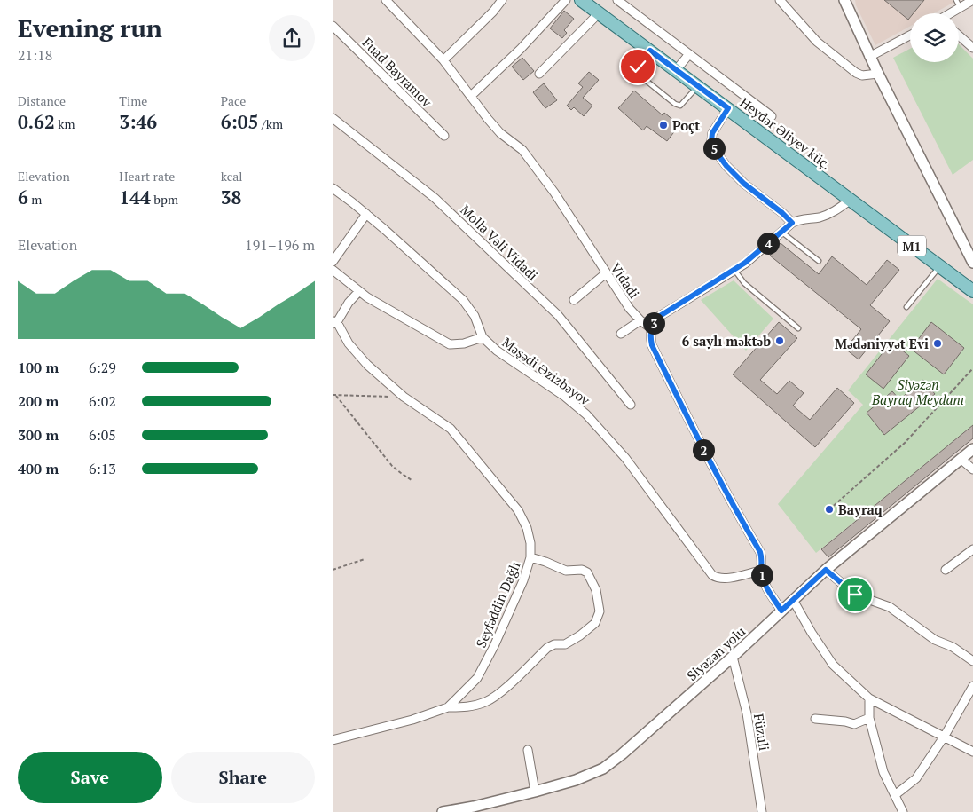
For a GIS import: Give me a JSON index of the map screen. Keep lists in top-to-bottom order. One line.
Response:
{"streets":{"main road":["Heydər Əliyev küç.","M1"],"street":["Fuad Bayramov","Molla Vəli Vidadi","Vidadi","Məşədi Əzizbəyov","Seyfəddin Dağlı","Siyəzən yolu","Füzuli"]},"crossings":[["Siyəzən yolu","Füzuli"]],"parks":["Siyəzən Bayraq Meydanı"],"places":["Poçt","6 saylı məktəb","Mədəniyyət Evi","Bayraq"],"page":{"heading":["Evening run","21:18"],"stats":[["Distance","0.62 km"],["Time","3:46"],["Pace","6:05 /km"],["Elevation","6 m"],["Heart rate","144 bpm"],["kcal","38"]],"pins":["5","4","3","2","1"],"chart":["Elevation","191–196 m"],"list":[{"name":"100 m","note":"6:29"},{"name":"200 m","note":"6:02"},{"name":"300 m","note":"6:05"},{"name":"400 m","note":"6:13"}],"buttons":["Save","Share"]}}
